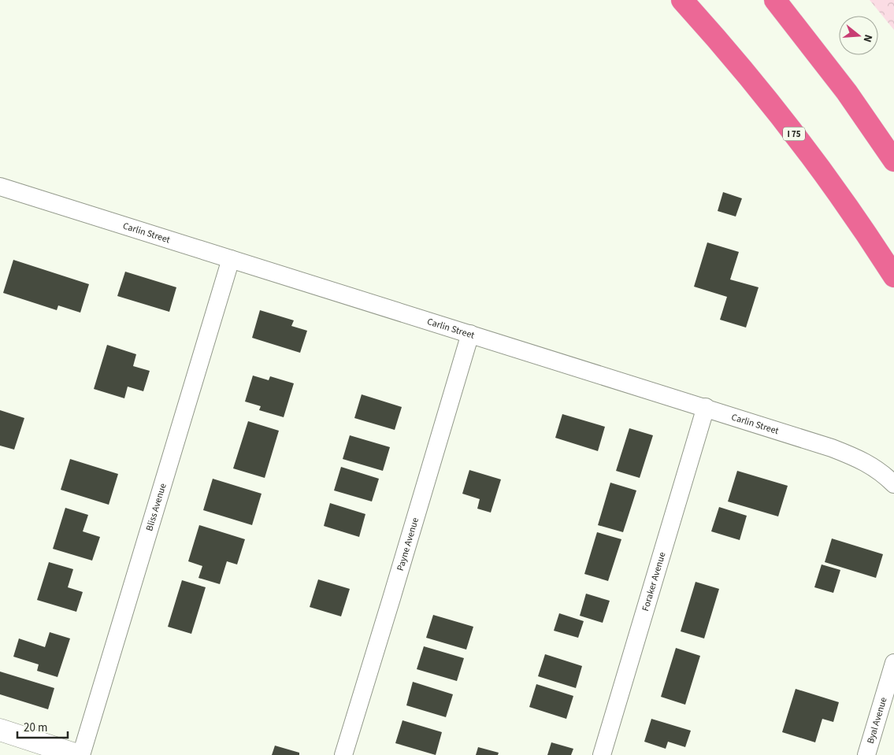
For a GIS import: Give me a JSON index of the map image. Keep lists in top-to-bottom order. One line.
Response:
{"streets":{"highway":["I 75"],"street":["Carlin Street","Bliss Avenue","Payne Avenue","Foraker Avenue","Byal Avenue"]},"crossings":[["Carlin Street","Bliss Avenue"],["Carlin Street","Payne Avenue"],["Carlin Street","Foraker Avenue"]],"scale_bar":"20 m","north":"right"}
